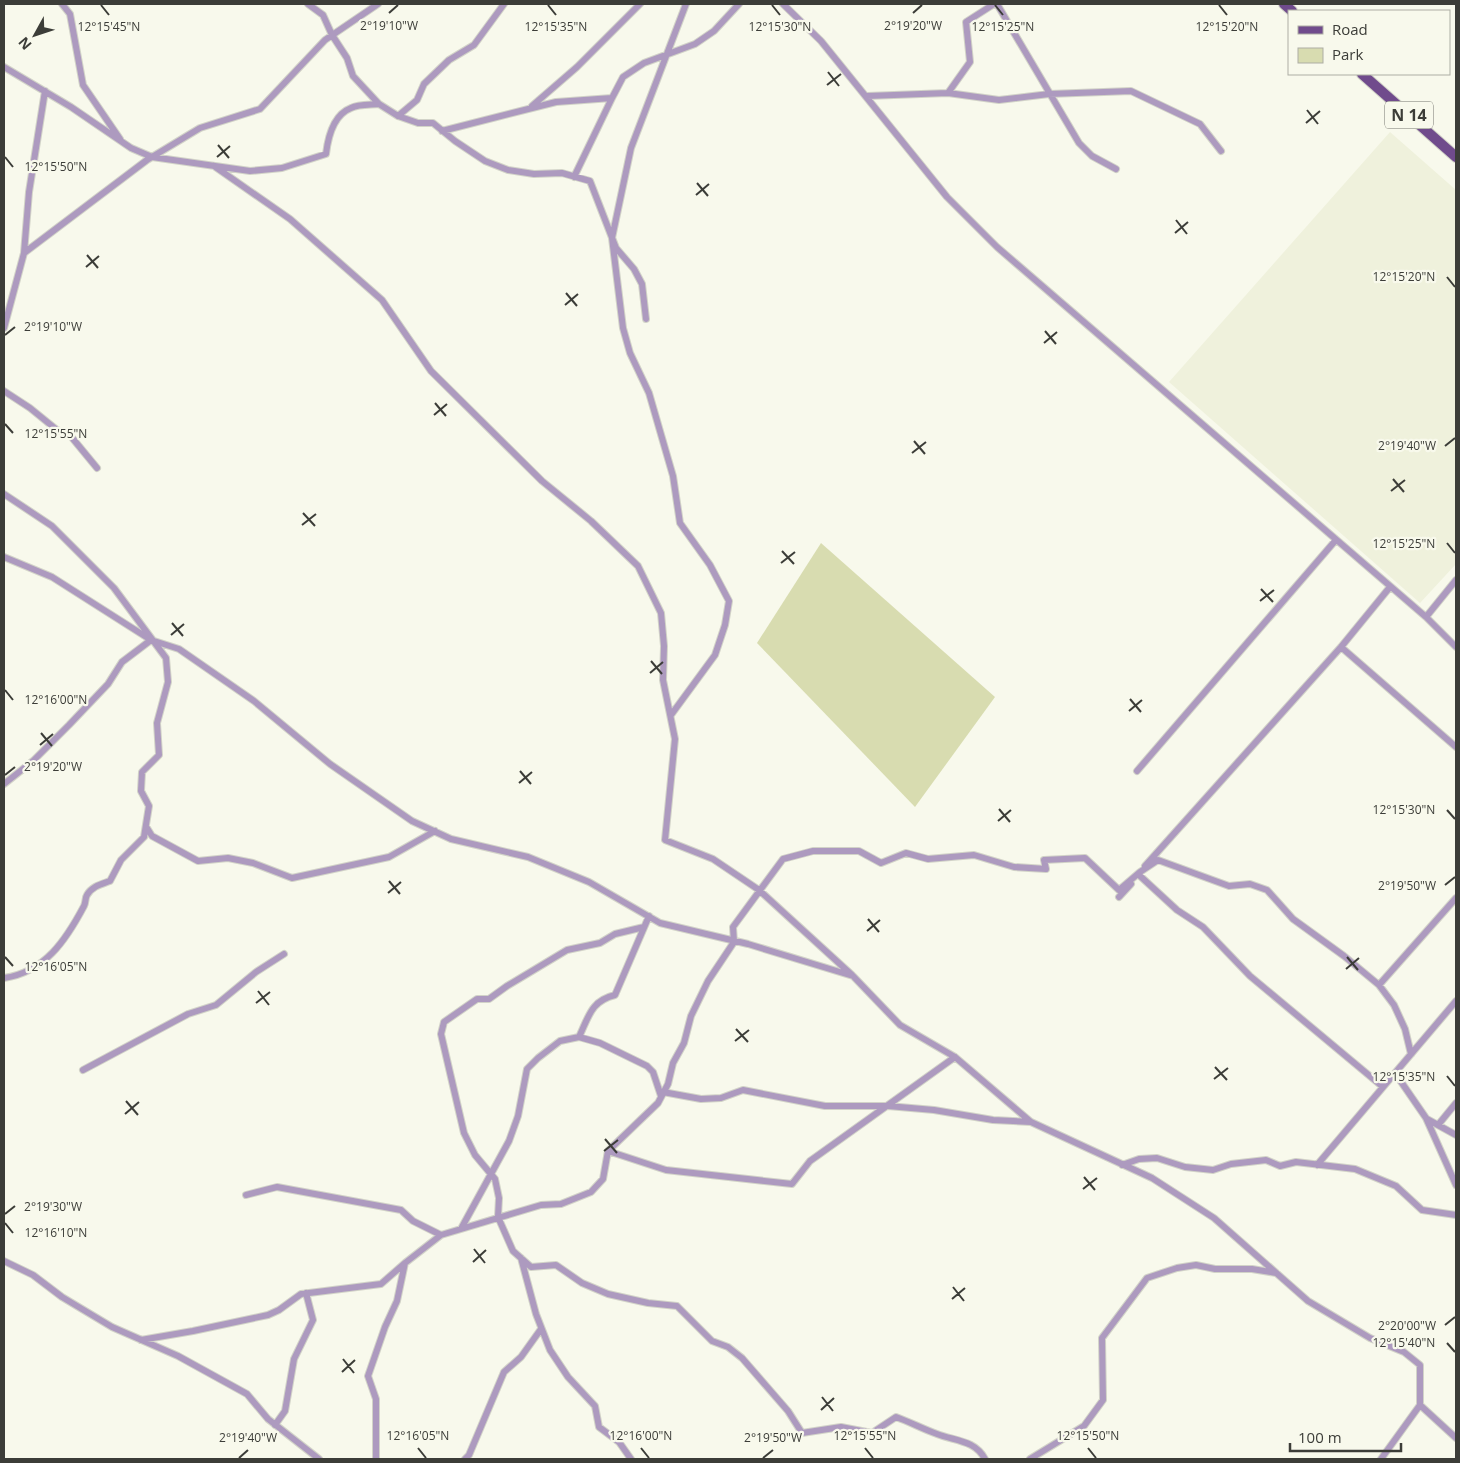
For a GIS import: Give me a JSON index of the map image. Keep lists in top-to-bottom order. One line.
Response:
{"streets":{"main road":["N 14"]},"legend":["Road","Park"],"scale_bar":"100 m","north":"bottom left","coordinates":["2°19'10\"W","2°19'20\"W","12°15'45\"N","12°15'35\"N","12°15'30\"N","12°15'25\"N","12°15'20\"N","12°15'50\"N","12°15'55\"N","2°19'40\"W","12°16'00\"N","2°19'50\"W","12°16'05\"N","2°19'30\"W","12°16'10\"N","2°20'00\"W","12°15'40\"N"]}
